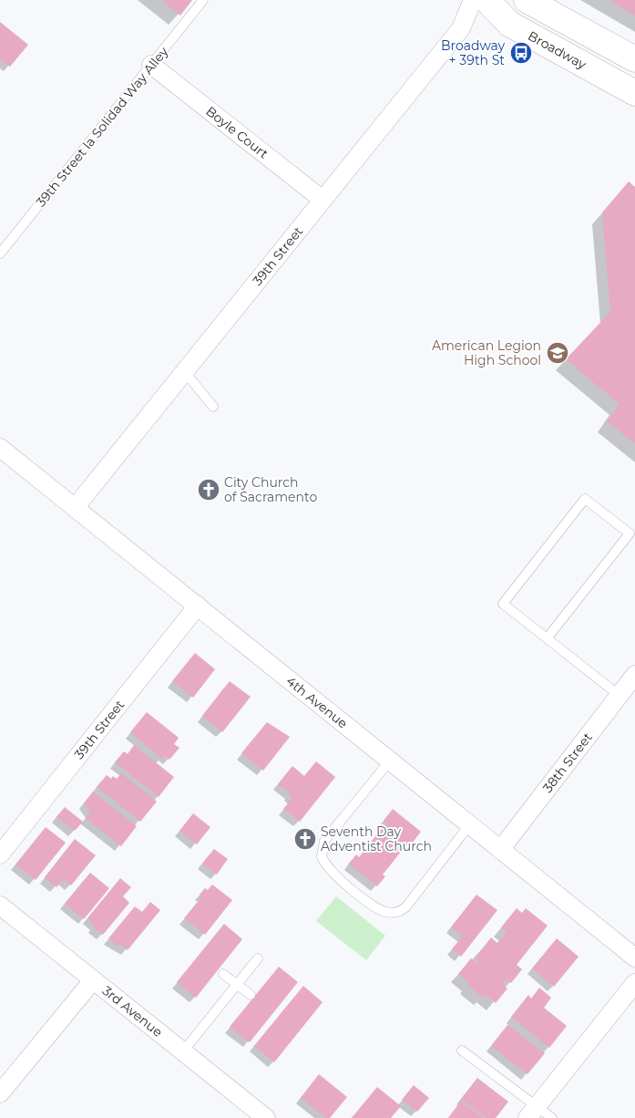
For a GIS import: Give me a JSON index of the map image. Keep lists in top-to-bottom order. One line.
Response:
{"streets":{"main road":["Broadway"],"street":["Boyle Court","39th Street","4th Avenue","38th Street","3rd Avenue"],"lane":["39th Street la Solidad Way Alley"]},"crossings":[["39th Street la Solidad Way Alley","Boyle Court"],["Boyle Court","39th Street"],["39th Street","4th Avenue"],["4th Avenue","38th Street"]],"places":{"bus stop":["Broadway + 39th St"],"school or university":["American Legion High School"],"church":["City Church of Sacramento","Seventh Day Adventist Church"]}}
